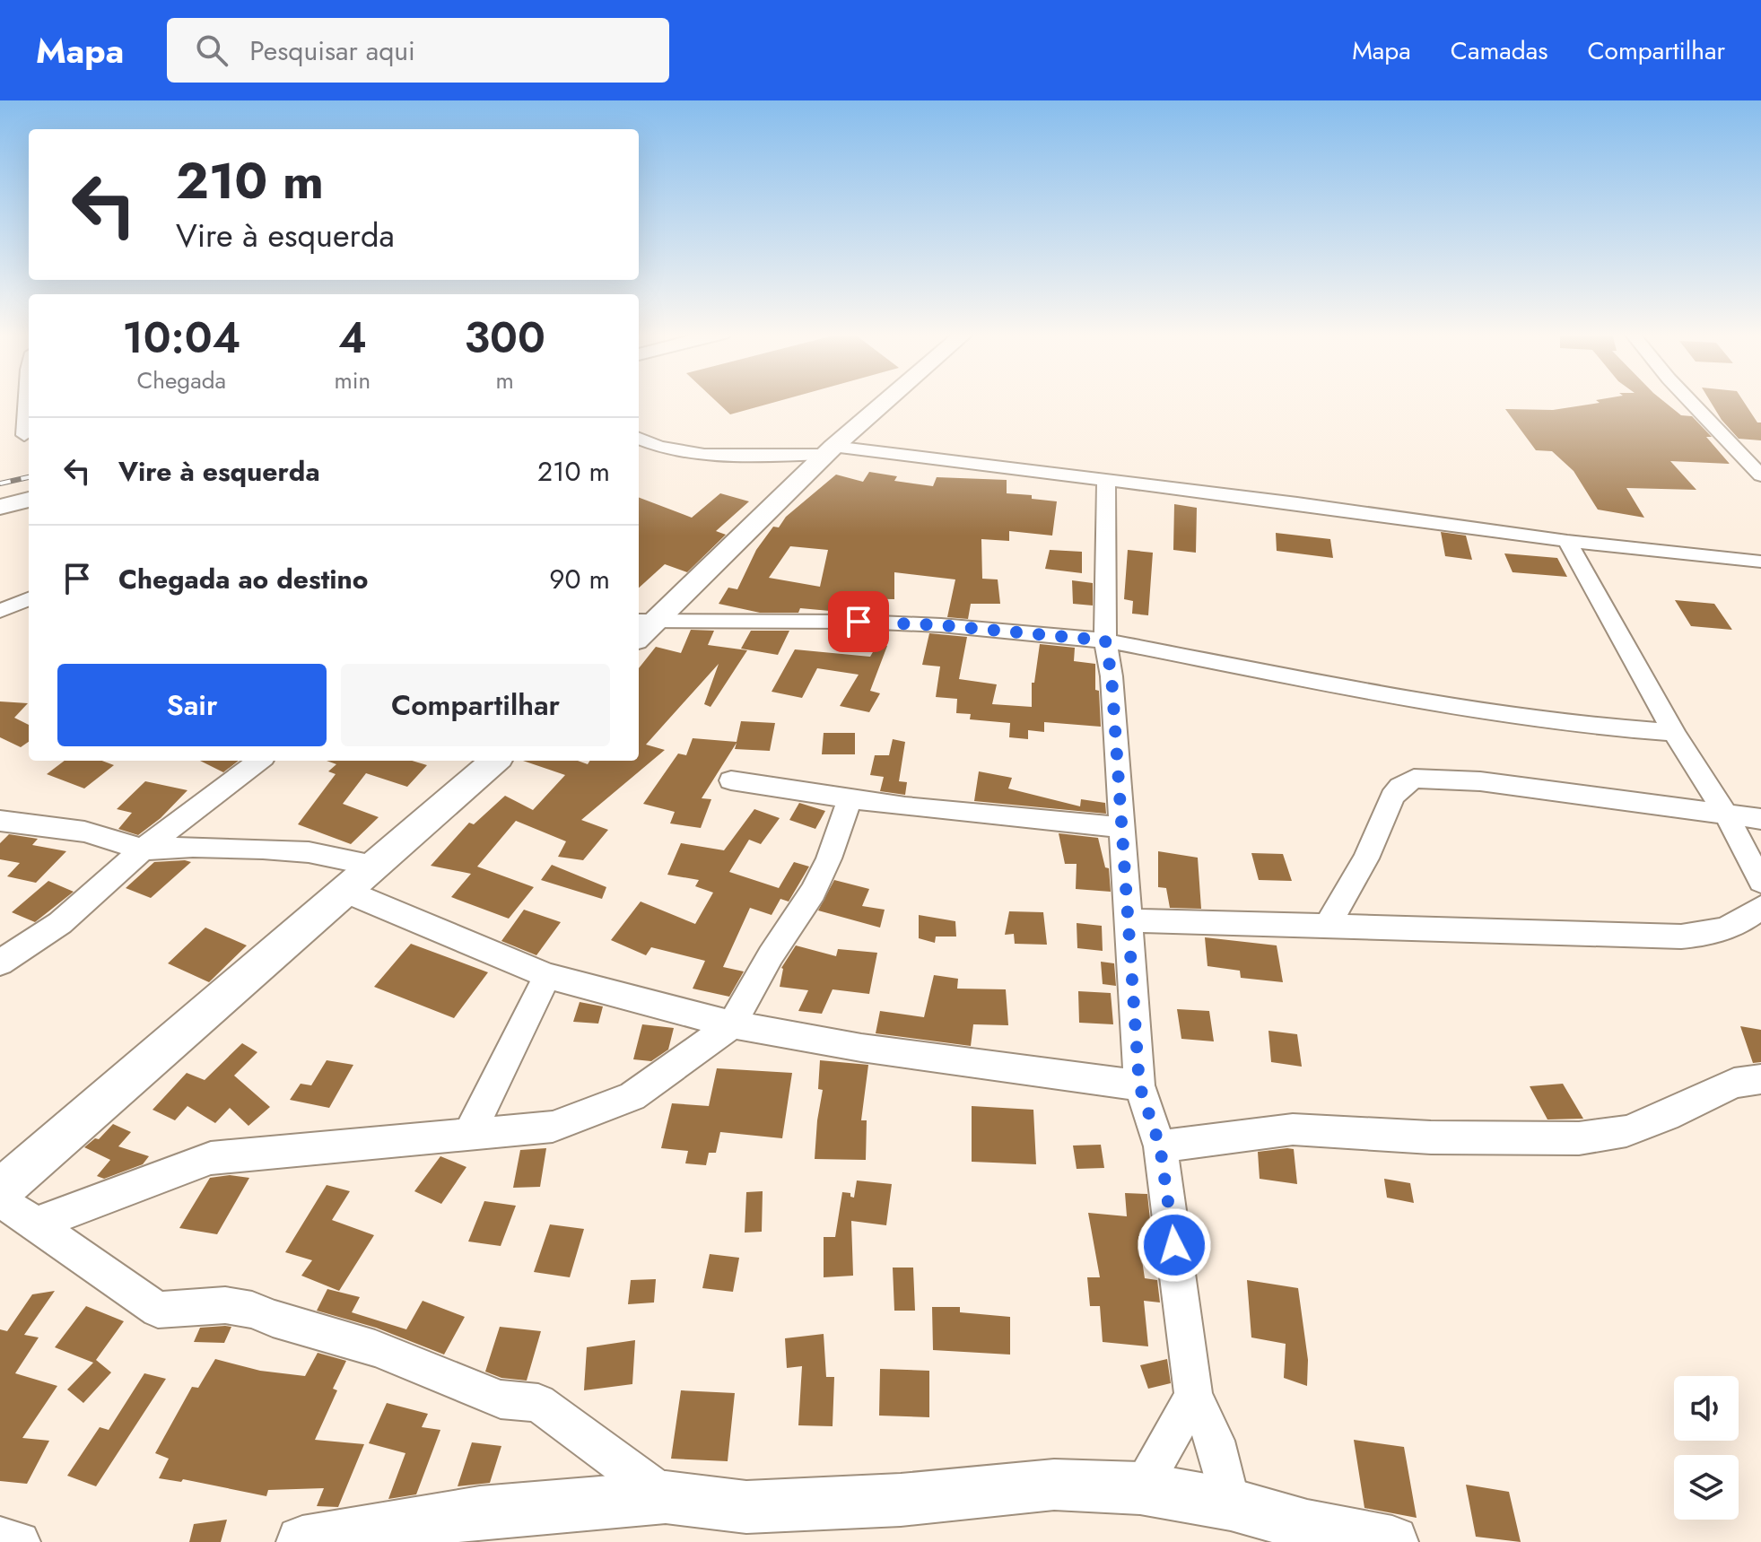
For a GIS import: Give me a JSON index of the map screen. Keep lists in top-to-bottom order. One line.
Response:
{"page":{"header":"Mapa","search":"Pesquisar aqui","nav":["Mapa","Camadas","Compartilhar"],"turn":["210 m","Vire à esquerda"],"eta":["10:04","Chegada","4","min","300","m"],"list":[{"name":"Vire à esquerda","value":"210 m"},{"name":"Chegada ao destino","value":"90 m"}],"buttons":["Sair","Compartilhar"]}}
